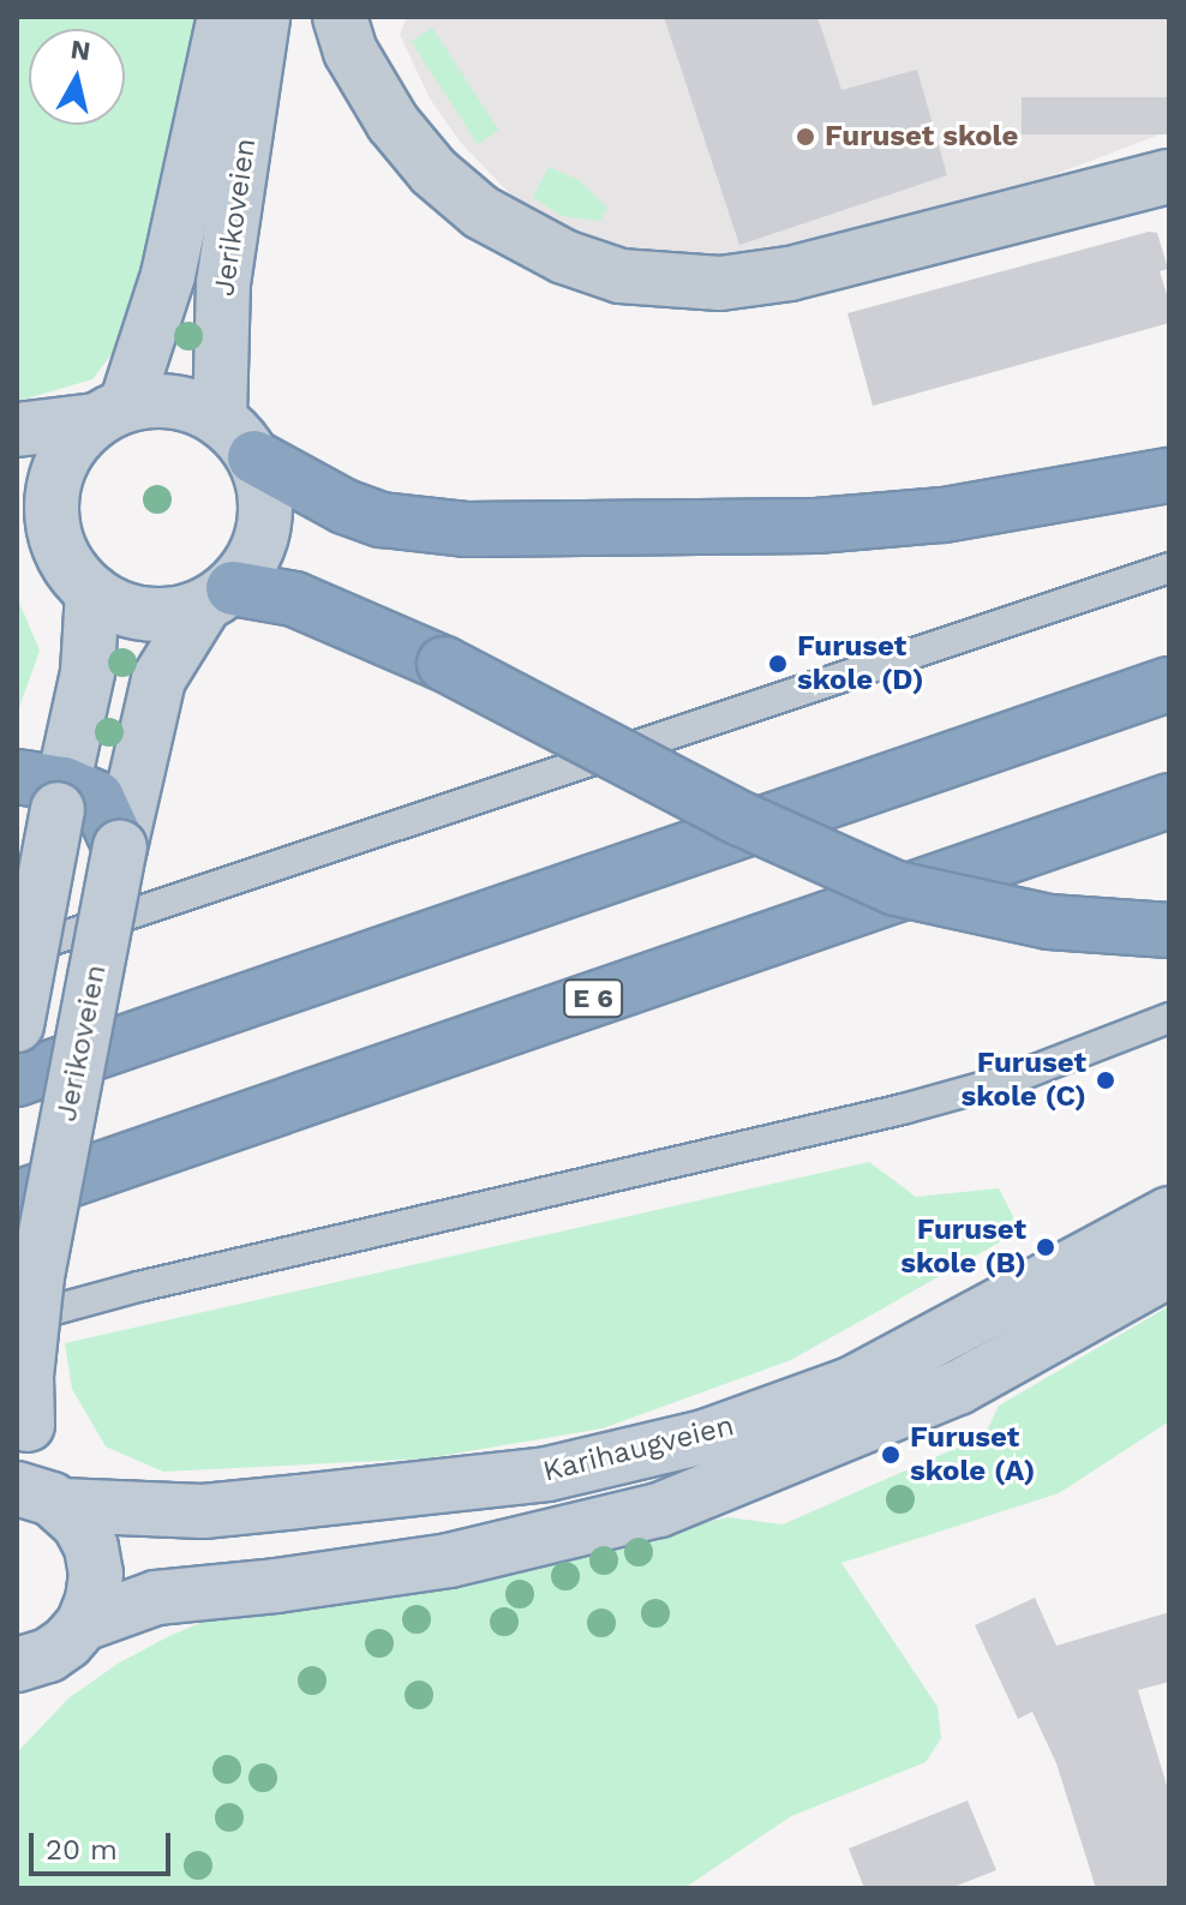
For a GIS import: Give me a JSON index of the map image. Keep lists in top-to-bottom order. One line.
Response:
{"streets":{"highway":["E 6"],"main road":["Jerikoveien","Karihaugveien"]},"crossings":[["Jerikoveien","Karihaugveien"]],"places":["Furuset skole","Furuset skole (D)","Furuset skole (C)","Furuset skole (B)","Furuset skole (A)"],"scale_bar":"20 m","north":"top"}
